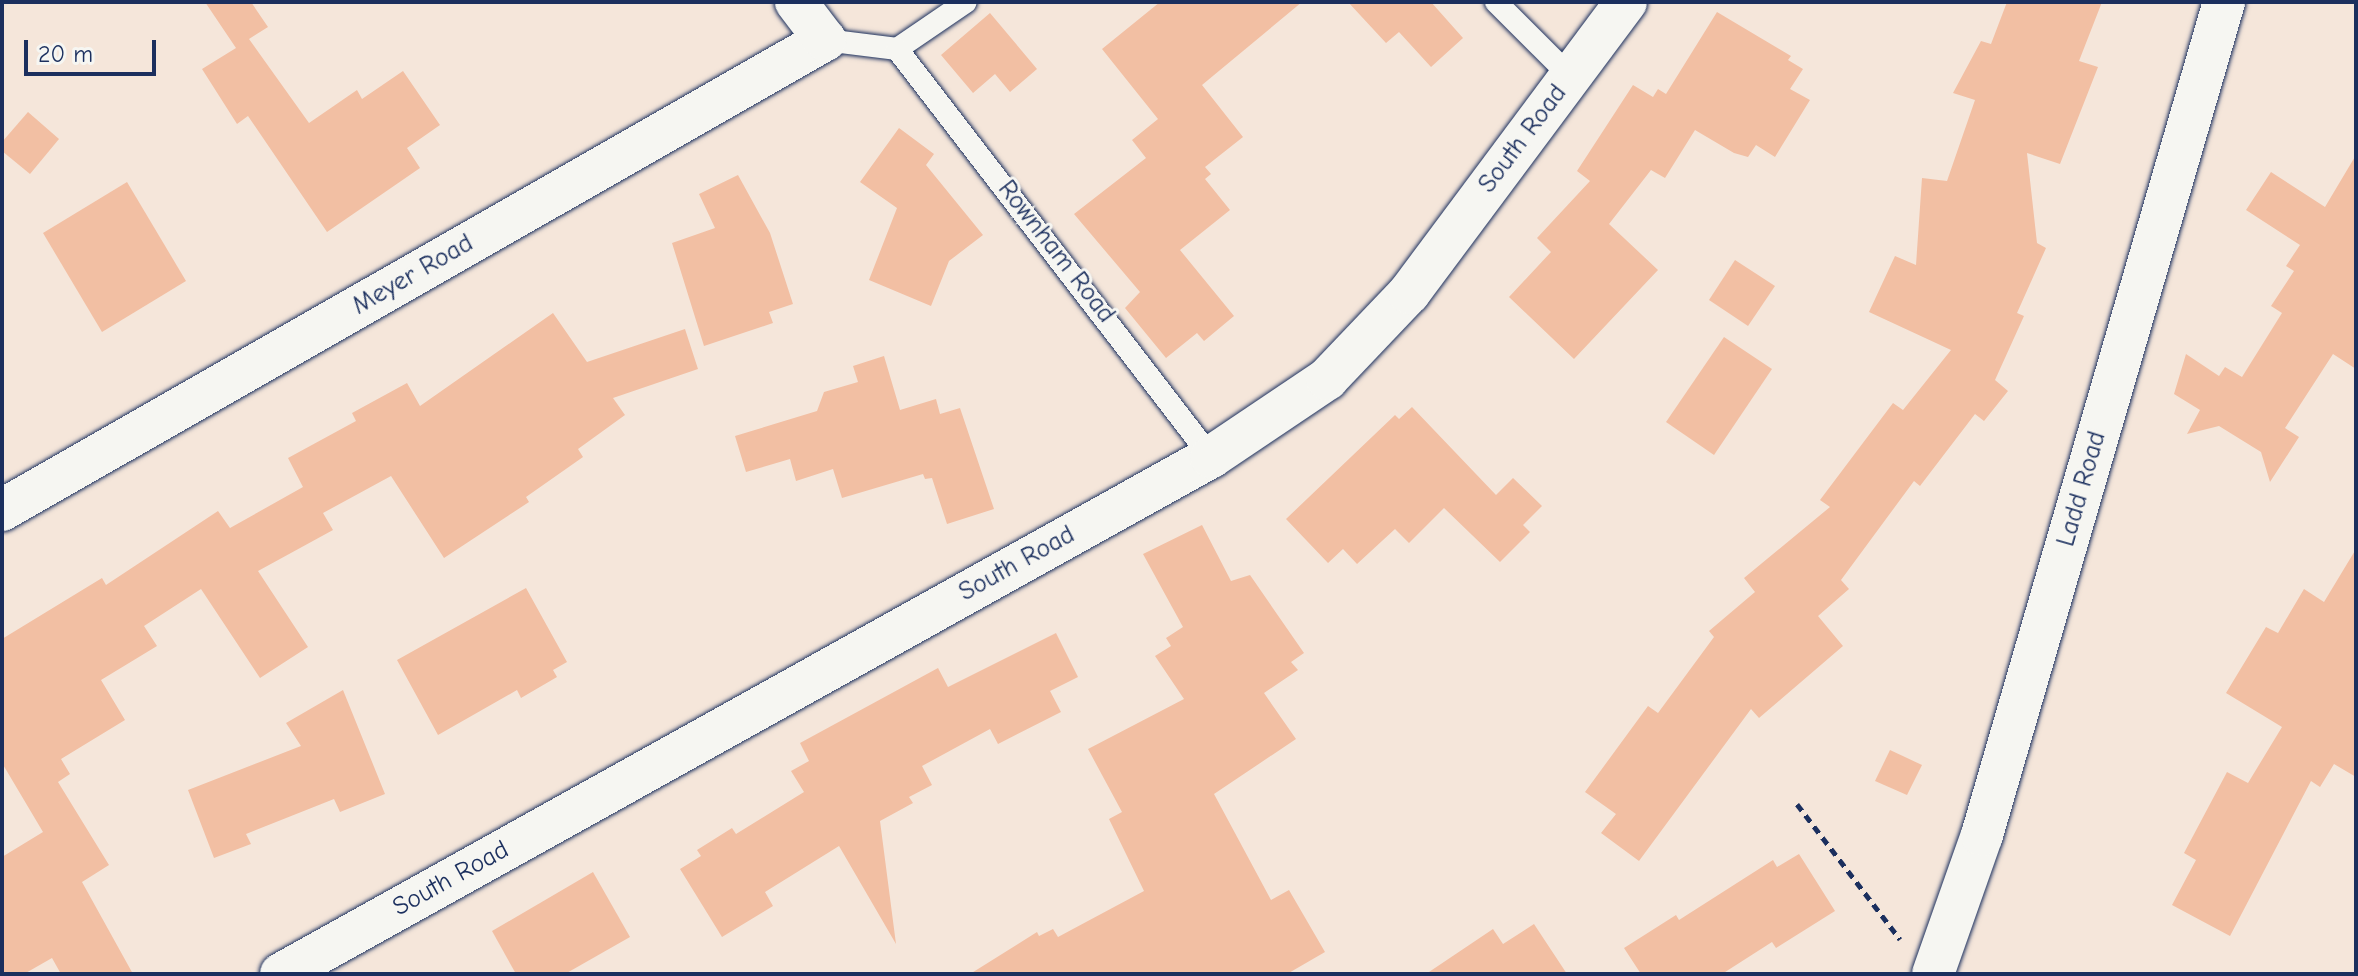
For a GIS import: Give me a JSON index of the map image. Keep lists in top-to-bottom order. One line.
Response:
{"streets":{"street":["South Road","Meyer Road","Ladd Road"],"lane":["Rownham Road"]},"crossings":[["South Road","Rownham Road"]],"scale_bar":"20 m"}
